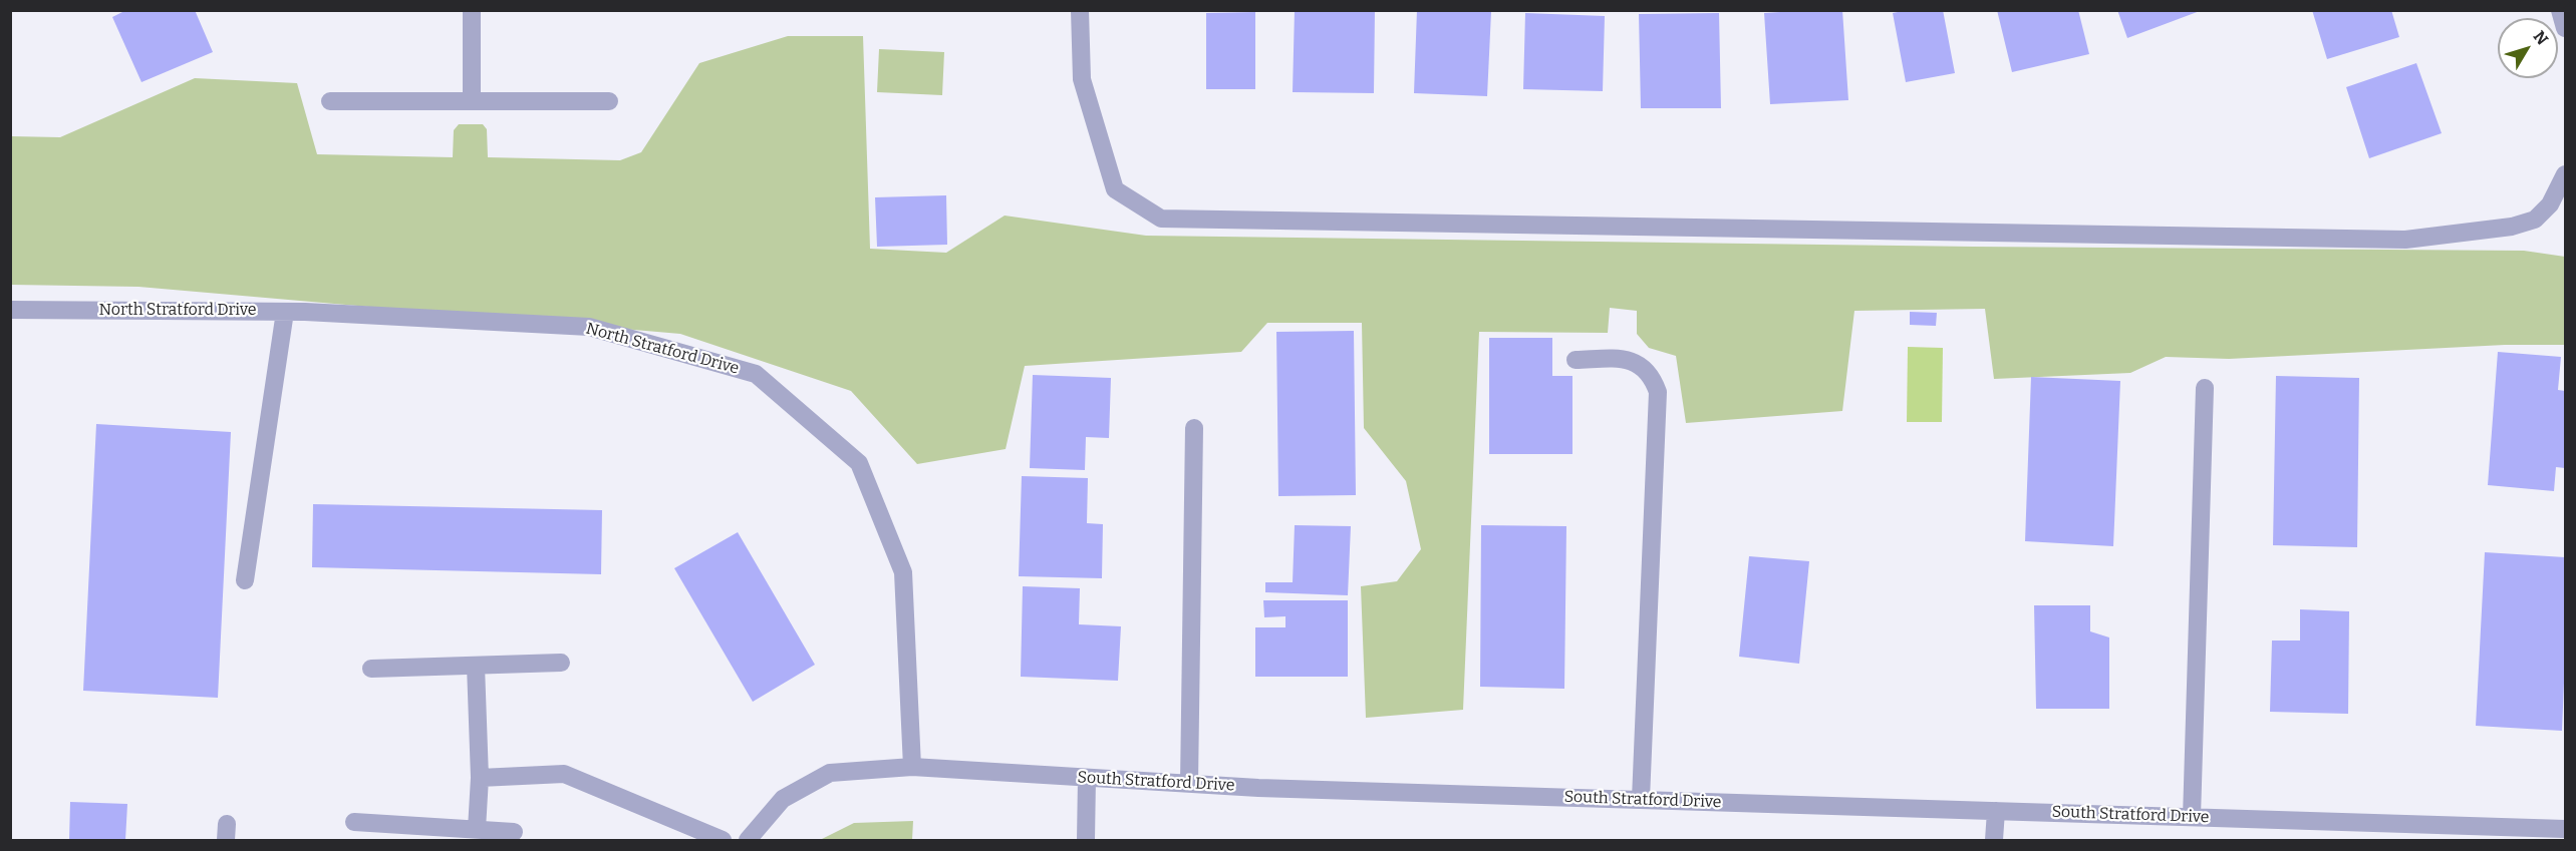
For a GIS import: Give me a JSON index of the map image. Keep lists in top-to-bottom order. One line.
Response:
{"streets":{"street":["North Stratford Drive","South Stratford Drive"]},"crossings":[["North Stratford Drive","South Stratford Drive"]],"north":"top right"}
